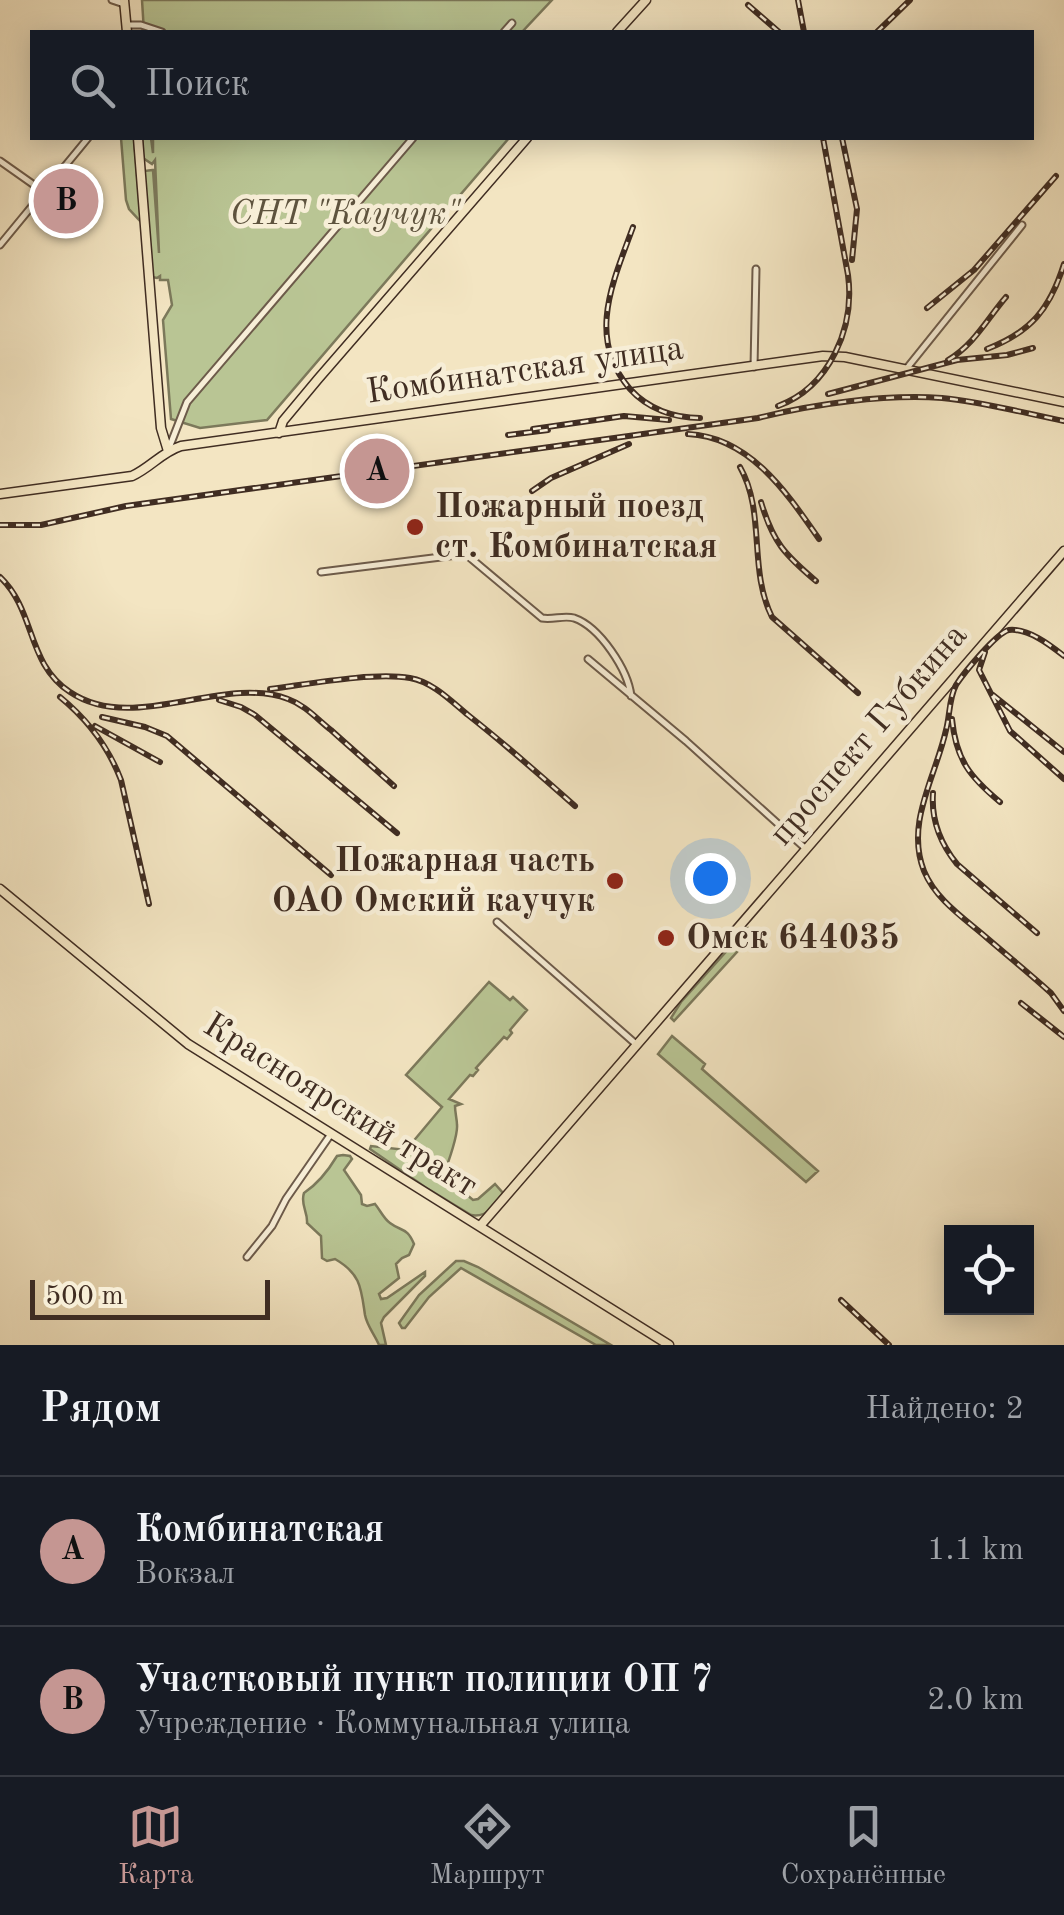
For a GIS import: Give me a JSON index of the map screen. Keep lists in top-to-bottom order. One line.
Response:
{"streets":{"main road":["Комбинатская улица","проспект Губкина","Красноярский тракт"]},"crossings":[["проспект Губкина","Красноярский тракт"]],"parks":["СНТ \"Каучук\""],"places":["Пожарный поезд ст. Комбинатская","Пожарная часть ОАО Омский каучук","Омск 644035"],"scale_bar":"500 m","page":{"search":"Поиск","pins":["B","A"],"scale":"500 m","heading":["Рядом","Найдено: 2"],"list":[{"mark":"A","name":"Комбинатская","note":"Вокзал","value":"1.1 km"},{"mark":"B","name":"Участковый пункт полиции ОП 7","note":"Учреждение · Коммунальная улица","value":"2.0 km"}],"nav":["Карта","Маршрут","Сохранённые"]}}
